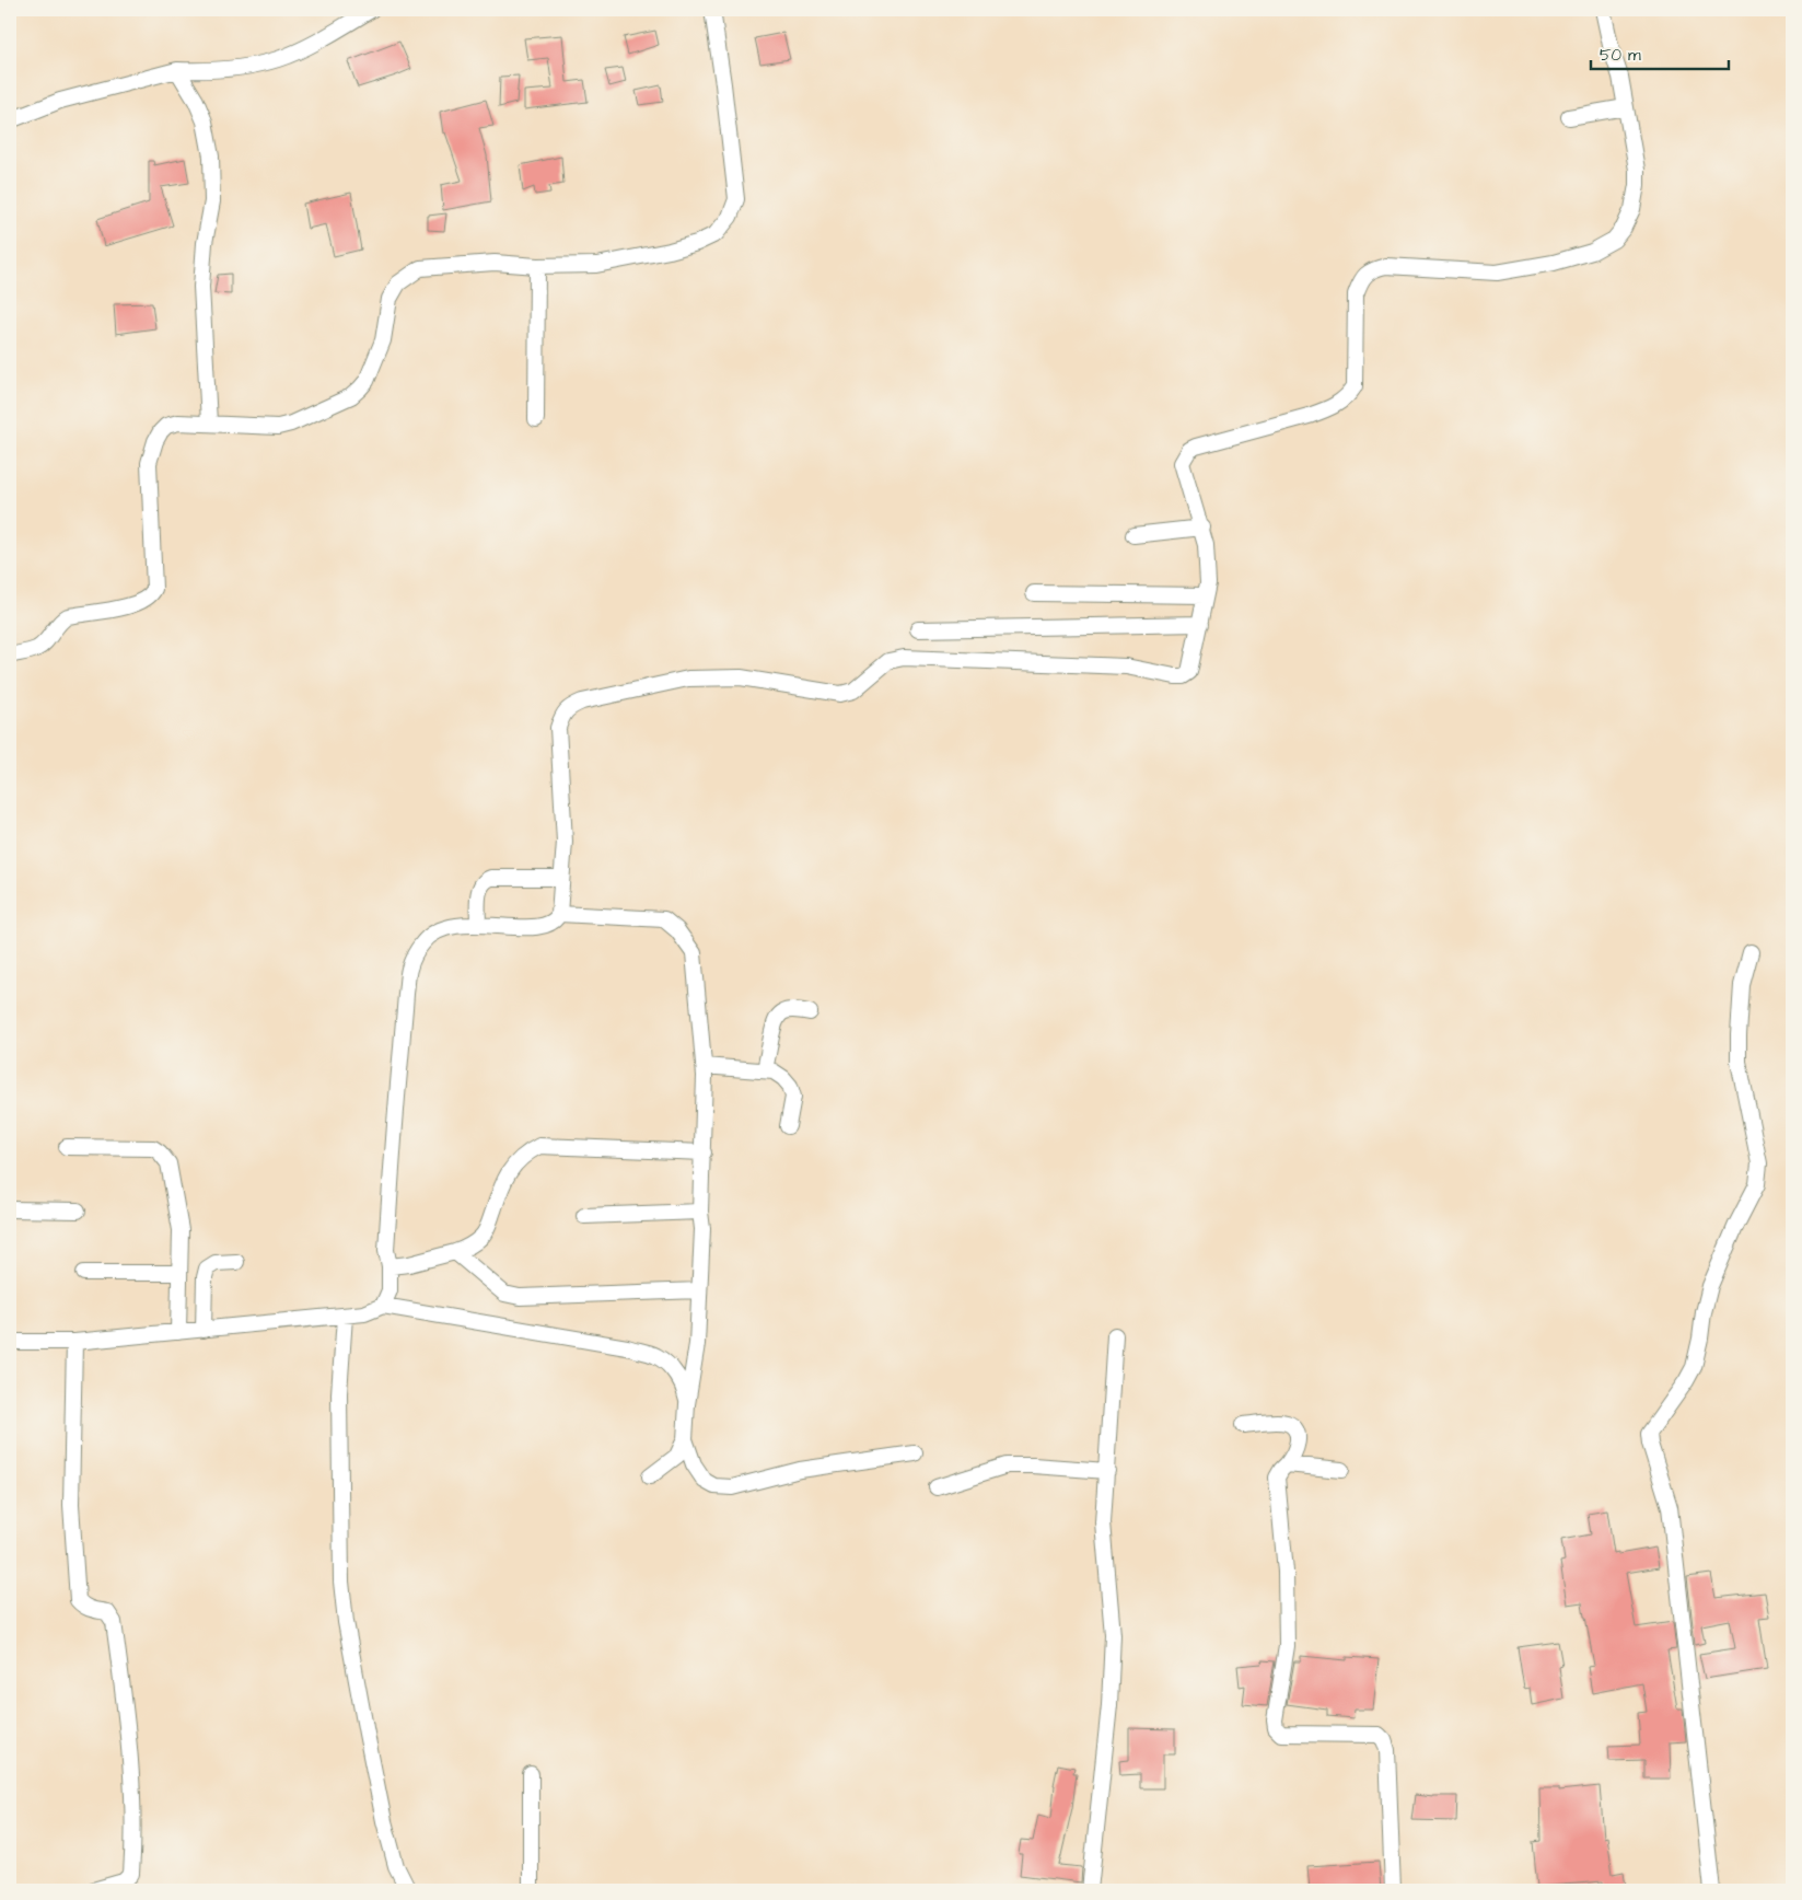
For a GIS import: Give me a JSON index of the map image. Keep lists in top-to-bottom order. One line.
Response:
{"scale_bar":"50 m"}
